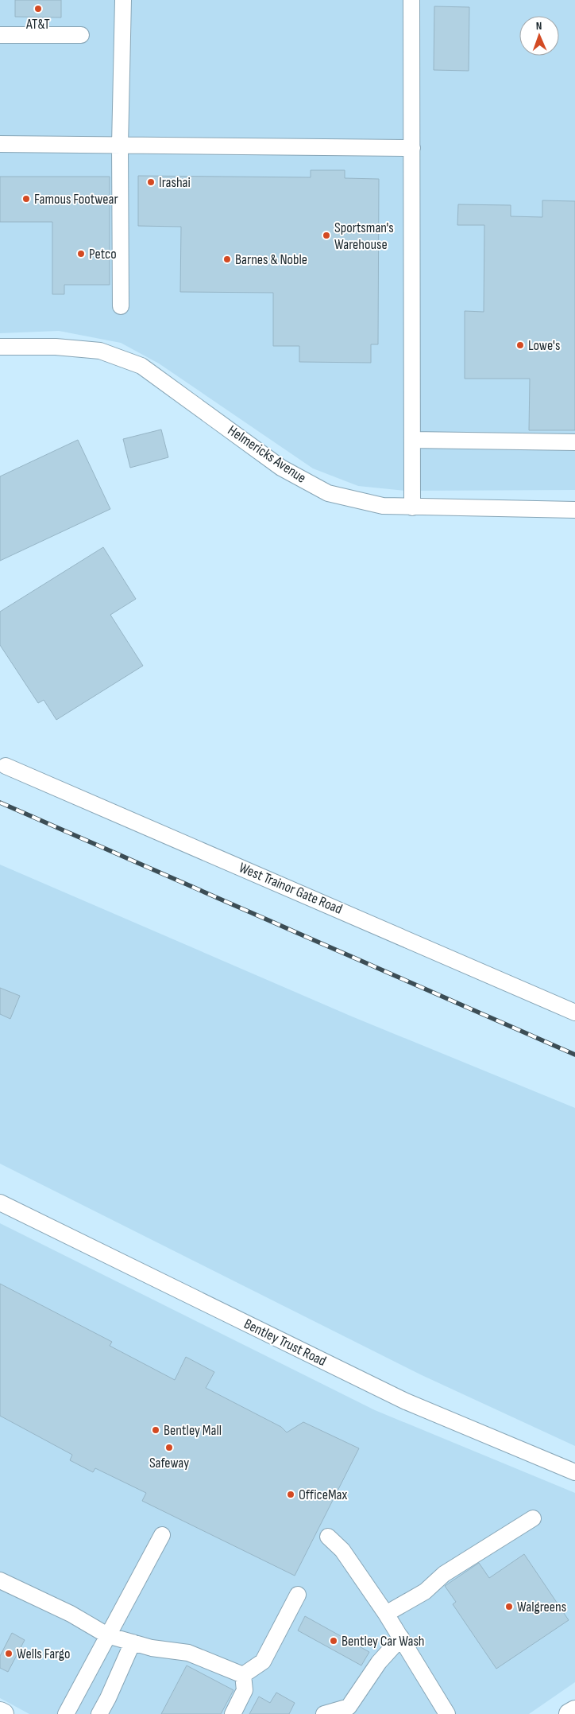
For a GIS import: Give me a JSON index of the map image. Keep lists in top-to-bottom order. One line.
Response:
{"streets":{"street":["Helmericks Avenue","West Trainor Gate Road","Bentley Trust Road"]},"places":["AT&T","Irashai","Famous Footwear","Sportsman's Warehouse","Petco","Barnes & Noble","Lowe's","Bentley Mall","Safeway","OfficeMax","Walgreens","Bentley Car Wash","Wells Fargo"],"north":"top"}
